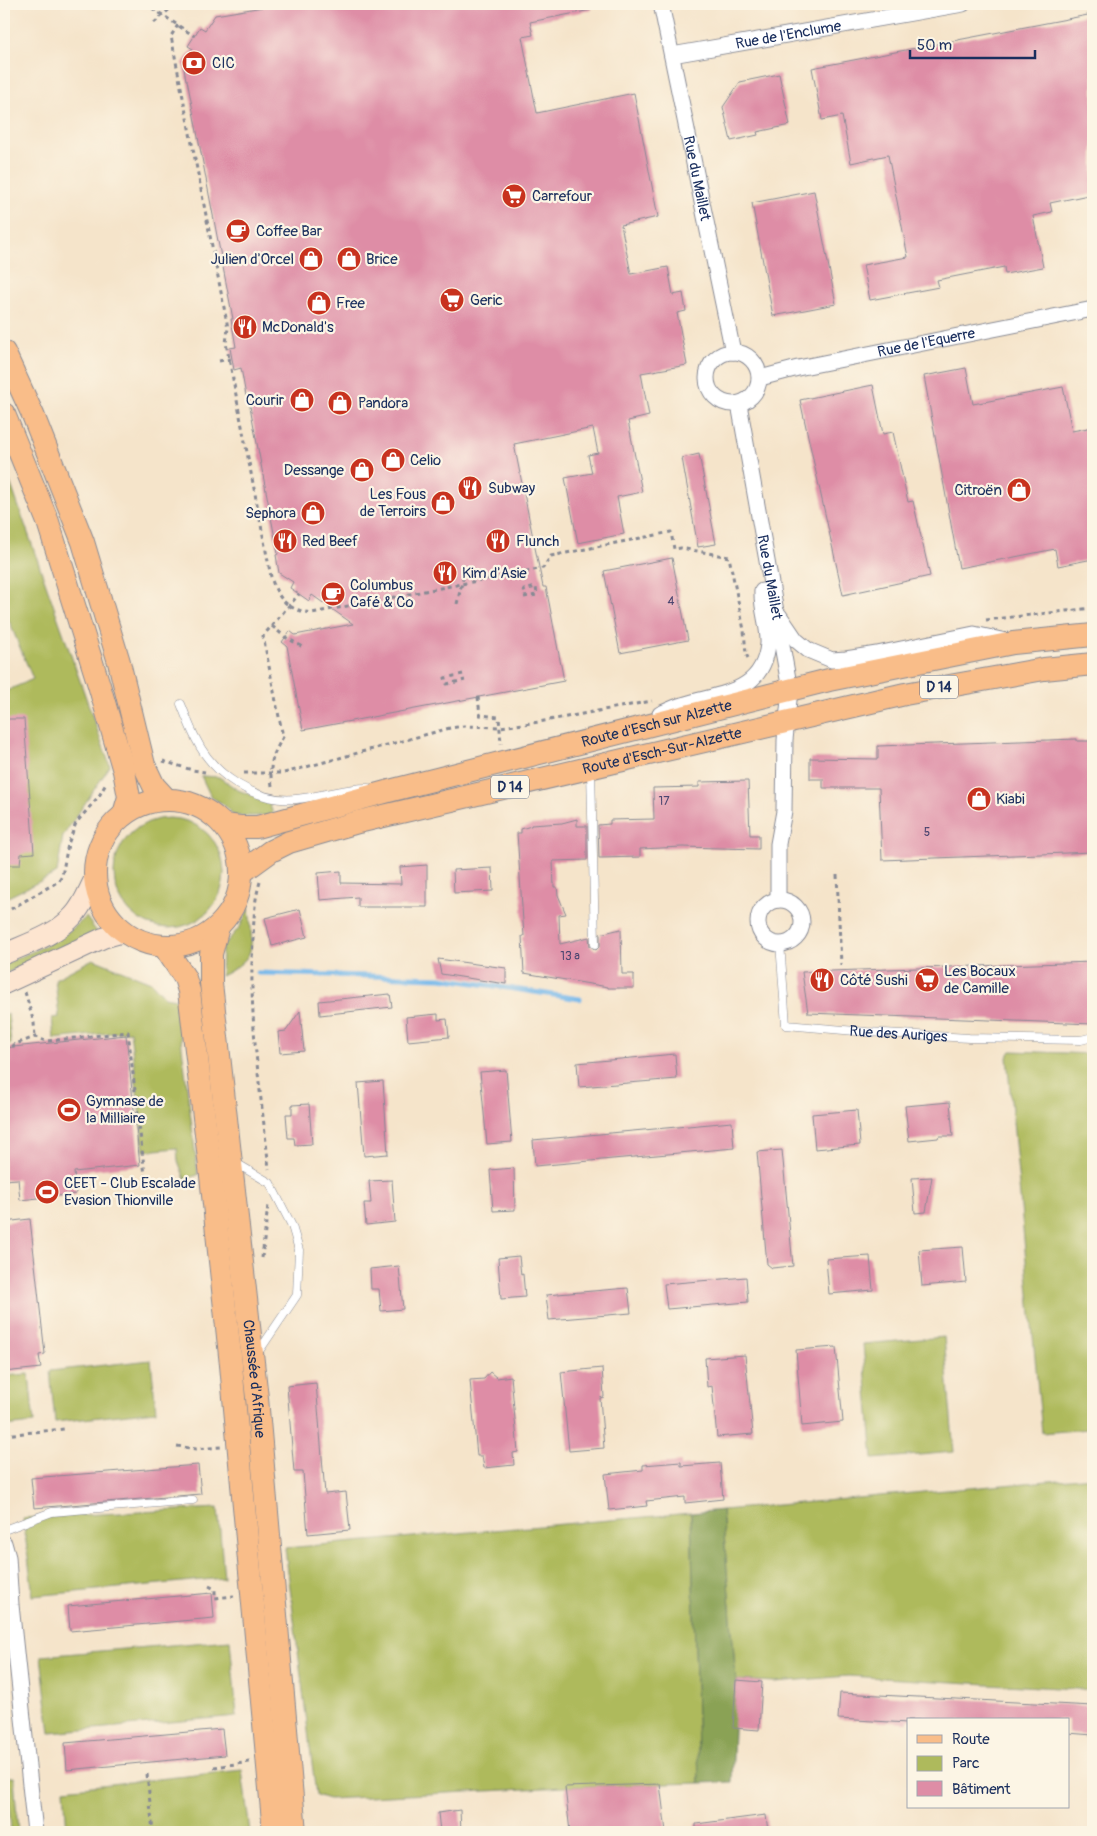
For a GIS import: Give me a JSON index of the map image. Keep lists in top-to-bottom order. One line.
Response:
{"streets":{"main road":["D 14","Route d'Esch sur Alzette","Route d'Esch-Sur-Alzette","Chaussée d'Afrique"],"street":["Rue de l'Enclume","Rue du Maillet","Rue de l'Equerre"],"lane":["Rue des Auriges"]},"crossings":[["Rue de l'Enclume","Rue du Maillet"],["Rue du Maillet","Rue de l'Equerre"],["Rue du Maillet","Route d'Esch sur Alzette"],["Rue du Maillet","Route d'Esch-Sur-Alzette"],["Route d'Esch sur Alzette","Route d'Esch-Sur-Alzette"],["Route d'Esch sur Alzette","Chaussée d'Afrique"],["Route d'Esch-Sur-Alzette","Chaussée d'Afrique"]],"places":{"bank":["CIC"],"supermarket":["Carrefour","Geric","Les Bocaux de Camille"],"cafe":["Coffee Bar","Columbus Café & Co"],"shop":["Julien d'Orcel","Brice","Free","Courir","Pandora","Celio","Dessange","Citroën","Les Fous de Terroirs","Sephora","Kiabi"],"restaurant":["McDonald's","Subway","Red Beef","Flunch","Kim d'Asie","Côté Sushi"],"sports":["Gymnase de la Milliaire","CEET - Club Escalade Evasion Thionville"]},"house_numbers":["4","17","5","13 a"],"legend":["Route","Parc","Bâtiment"],"scale_bar":"50 m"}
